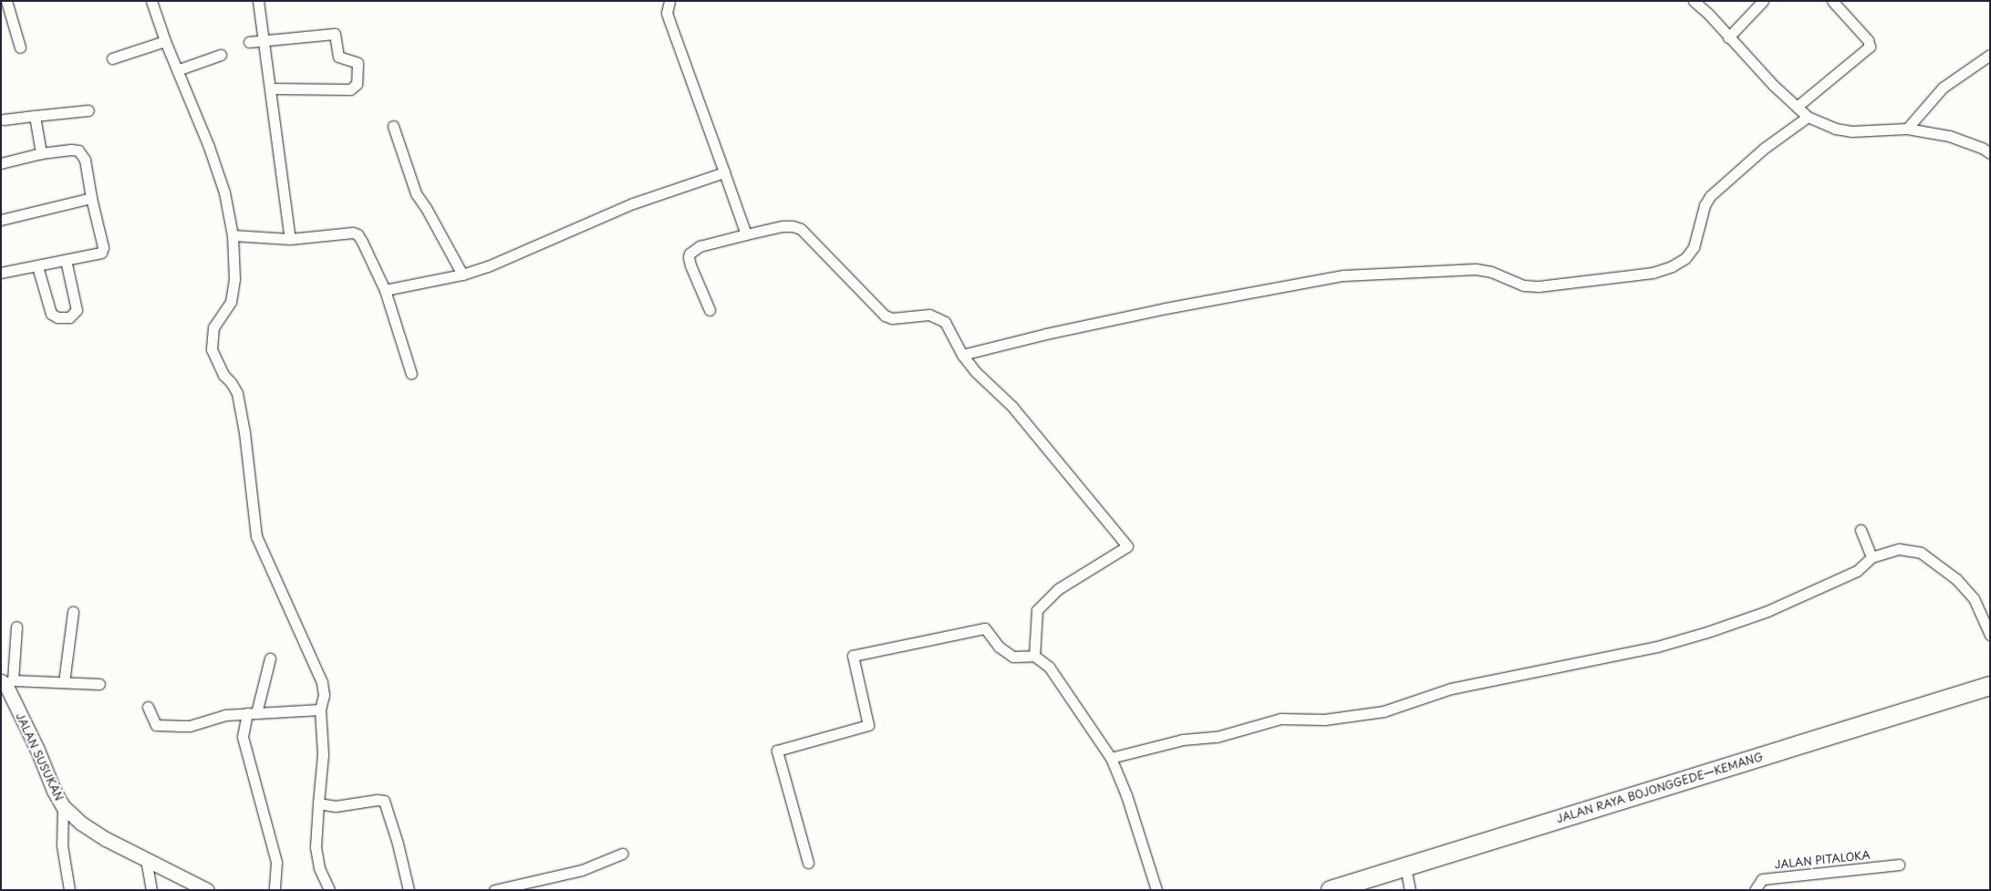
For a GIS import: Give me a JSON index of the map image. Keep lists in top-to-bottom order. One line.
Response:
{"streets":{"highway":["JALAN RAYA BOJONGGEDE—KEMANG"],"street":["JALAN SUSUKAN","JALAN PITALOKA"]}}
